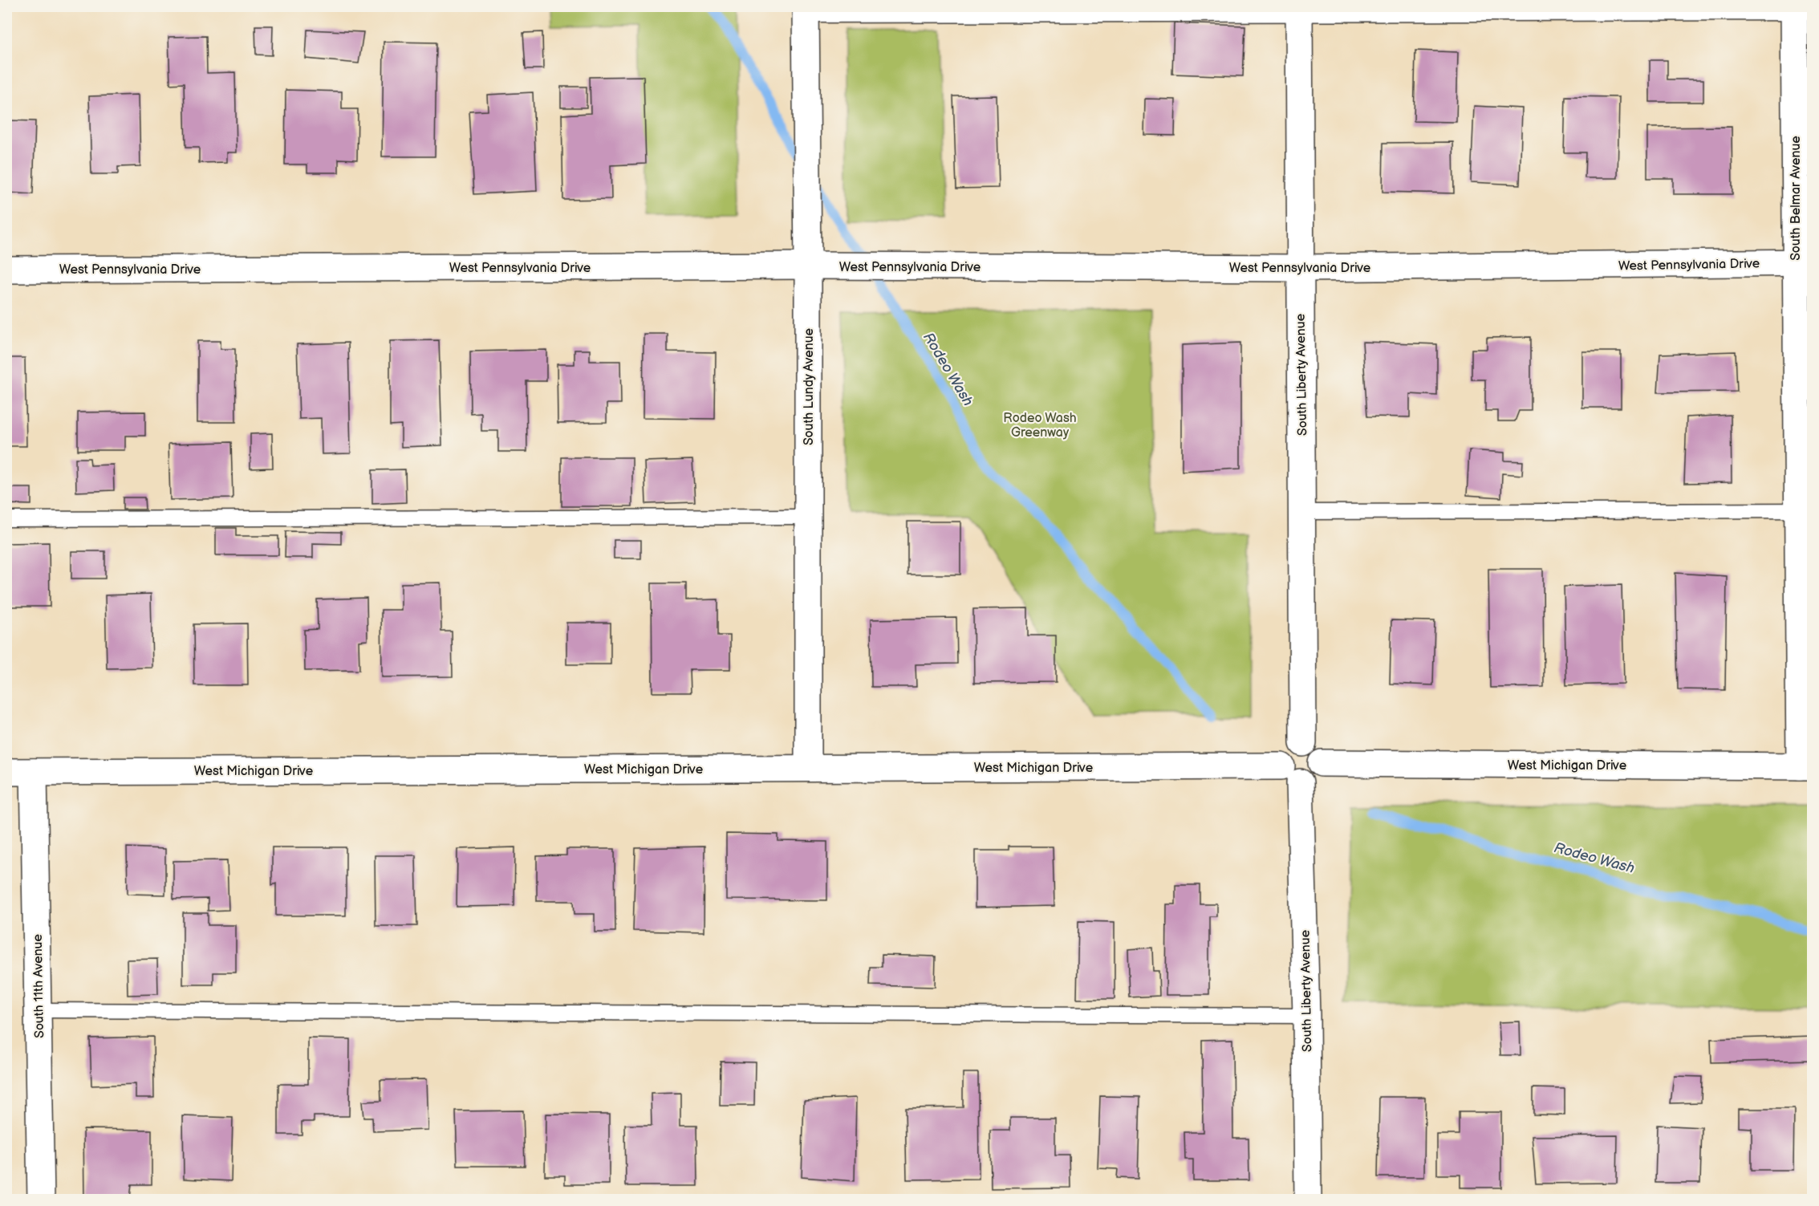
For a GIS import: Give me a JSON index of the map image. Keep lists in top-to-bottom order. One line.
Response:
{"streets":{"street":["South Belmar Avenue","West Pennsylvania Drive","South Liberty Avenue","South Lundy Avenue","West Michigan Drive","South 11th Avenue"]},"crossings":[["South Belmar Avenue","West Pennsylvania Drive"],["South Belmar Avenue","West Michigan Drive"],["West Pennsylvania Drive","South Liberty Avenue"],["West Pennsylvania Drive","South Lundy Avenue"],["South Liberty Avenue","West Michigan Drive"],["South Lundy Avenue","West Michigan Drive"],["West Michigan Drive","South 11th Avenue"]],"water":["Rodeo Wash"],"parks":["Rodeo Wash Greenway"]}
